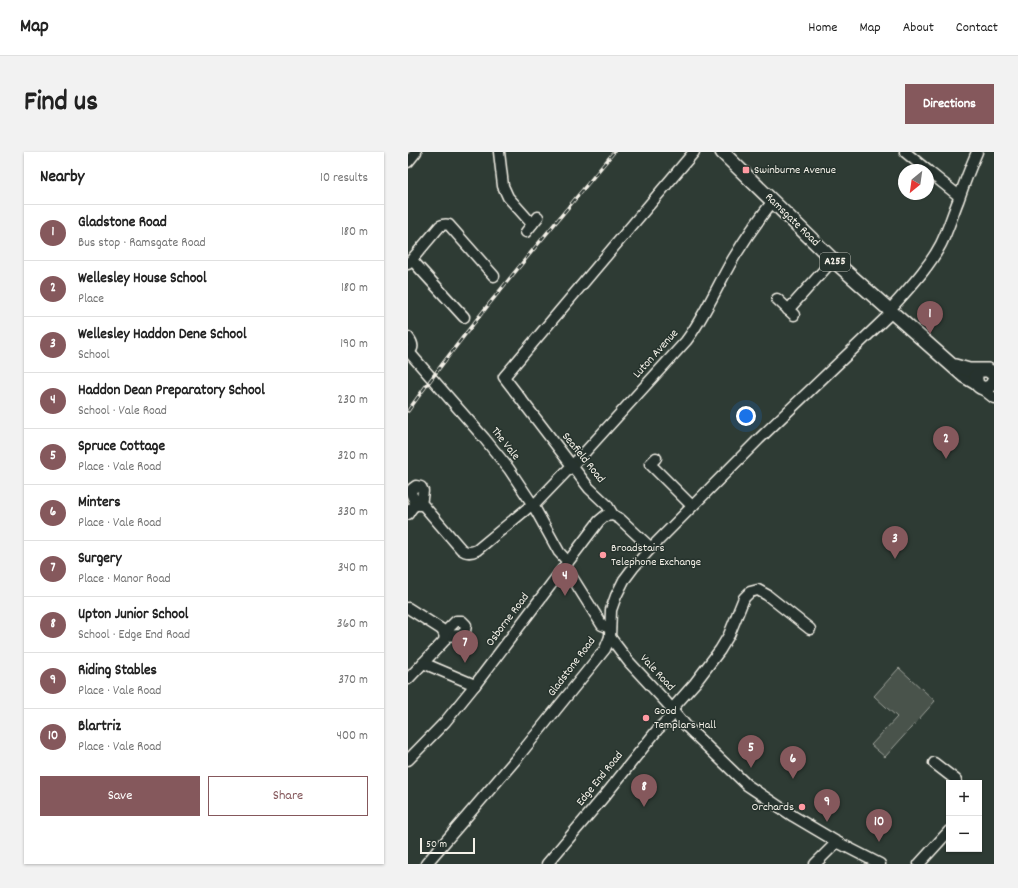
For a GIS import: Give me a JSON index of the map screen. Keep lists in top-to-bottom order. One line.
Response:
{"streets":{"main road":["Ramsgate Road","A255"],"street":["Luton Avenue","The Vale","Seafield Road","Osborne Road","Gladstone Road","Vale Road","Edge End Road"]},"crossings":[["Ramsgate Road","A255"],["Ramsgate Road","Luton Avenue"],["Ramsgate Road","Gladstone Road"],["Luton Avenue","The Vale"],["Luton Avenue","Seafield Road"],["The Vale","Osborne Road"],["The Vale","Vale Road"],["Seafield Road","Osborne Road"],["Seafield Road","Gladstone Road"],["Osborne Road","Vale Road"],["Gladstone Road","Vale Road"],["Vale Road","Edge End Road"]],"places":{"transit":["Swinburne Avenue"],"other":["Broadstairs Telephone Exchange","Good Templars Hall","Orchards"]},"scale_bar":"50 m","north":"bottom left","page":{"header":"Map","nav":["Home","Map","About","Contact"],"title":"Find us","buttons":["Directions",["Save","Share"]],"heading":["Nearby","10 results"],"list":[{"mark":"1","name":"Gladstone Road","note":"Bus stop · Ramsgate Road","value":"180 m"},{"mark":"2","name":"Wellesley House School","note":"Place","value":"180 m"},{"mark":"3","name":"Wellesley Haddon Dene School","note":"School","value":"190 m"},{"mark":"4","name":"Haddon Dean Preparatory School","note":"School · Vale Road","value":"230 m"},{"mark":"5","name":"Spruce Cottage","note":"Place · Vale Road","value":"320 m"},{"mark":"6","name":"Minters","note":"Place · Vale Road","value":"330 m"},{"mark":"7","name":"Surgery","note":"Place · Manor Road","value":"340 m"},{"mark":"8","name":"Upton Junior School","note":"School · Edge End Road","value":"360 m"},{"mark":"9","name":"Riding Stables","note":"Place · Vale Road","value":"370 m"},{"mark":"10","name":"Blartriz","note":"Place · Vale Road","value":"400 m"}],"pins":["1","2","3","4","7","5","6","8","9","10"],"map_buttons":["+","−"],"scale":"50 m"}}
